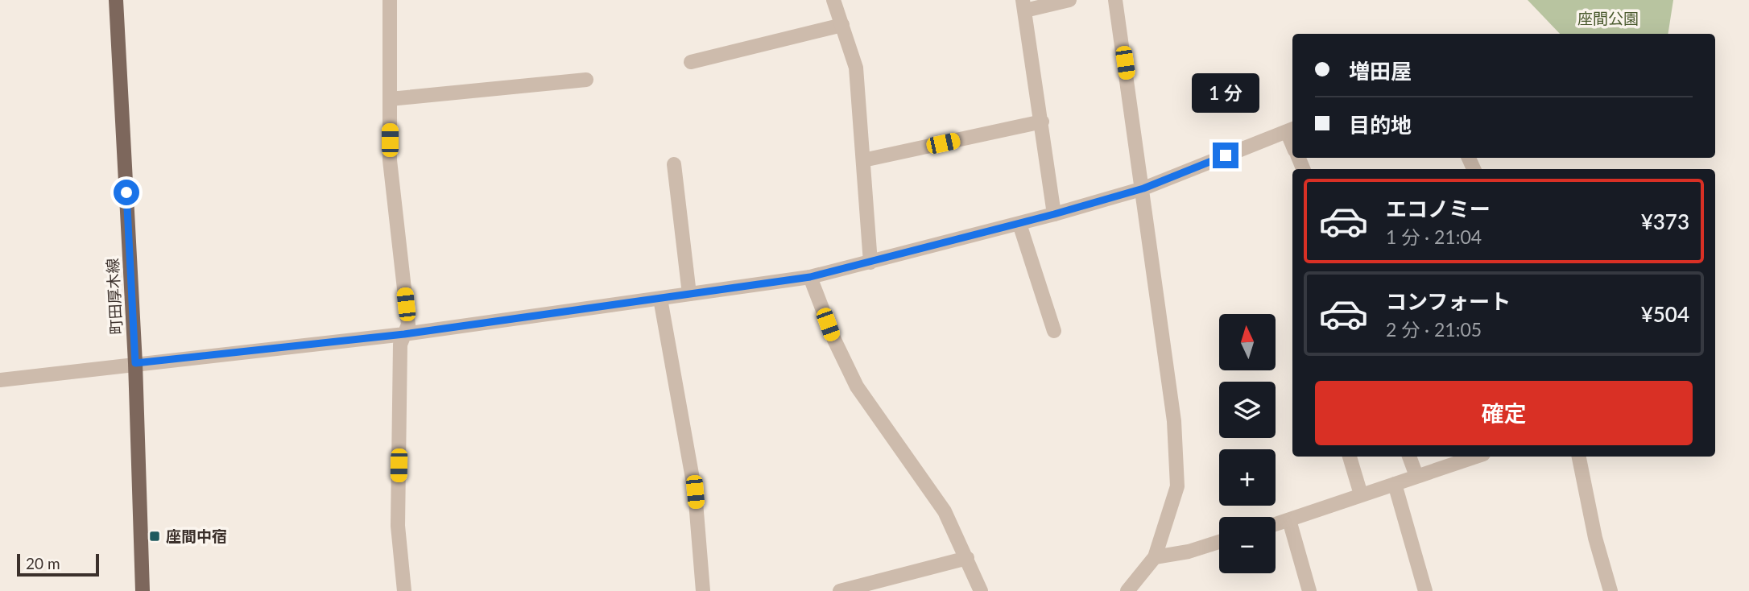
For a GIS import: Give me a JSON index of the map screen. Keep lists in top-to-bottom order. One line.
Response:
{"streets":{"main road":["町田厚木線"]},"parks":["座間公園"],"places":{"transit":["座間中宿"]},"scale_bar":"20 m","north":"top","page":{"banner":["増田屋","目的地"],"bubble":"1 分","list":[{"name":"エコノミー","note":"1 分 · 21:04","value":"¥373"},{"name":"コンフォート","note":"2 分 · 21:05","value":"¥504"}],"map_buttons":["+","−"],"buttons":"確定","scale":"20 m"}}
